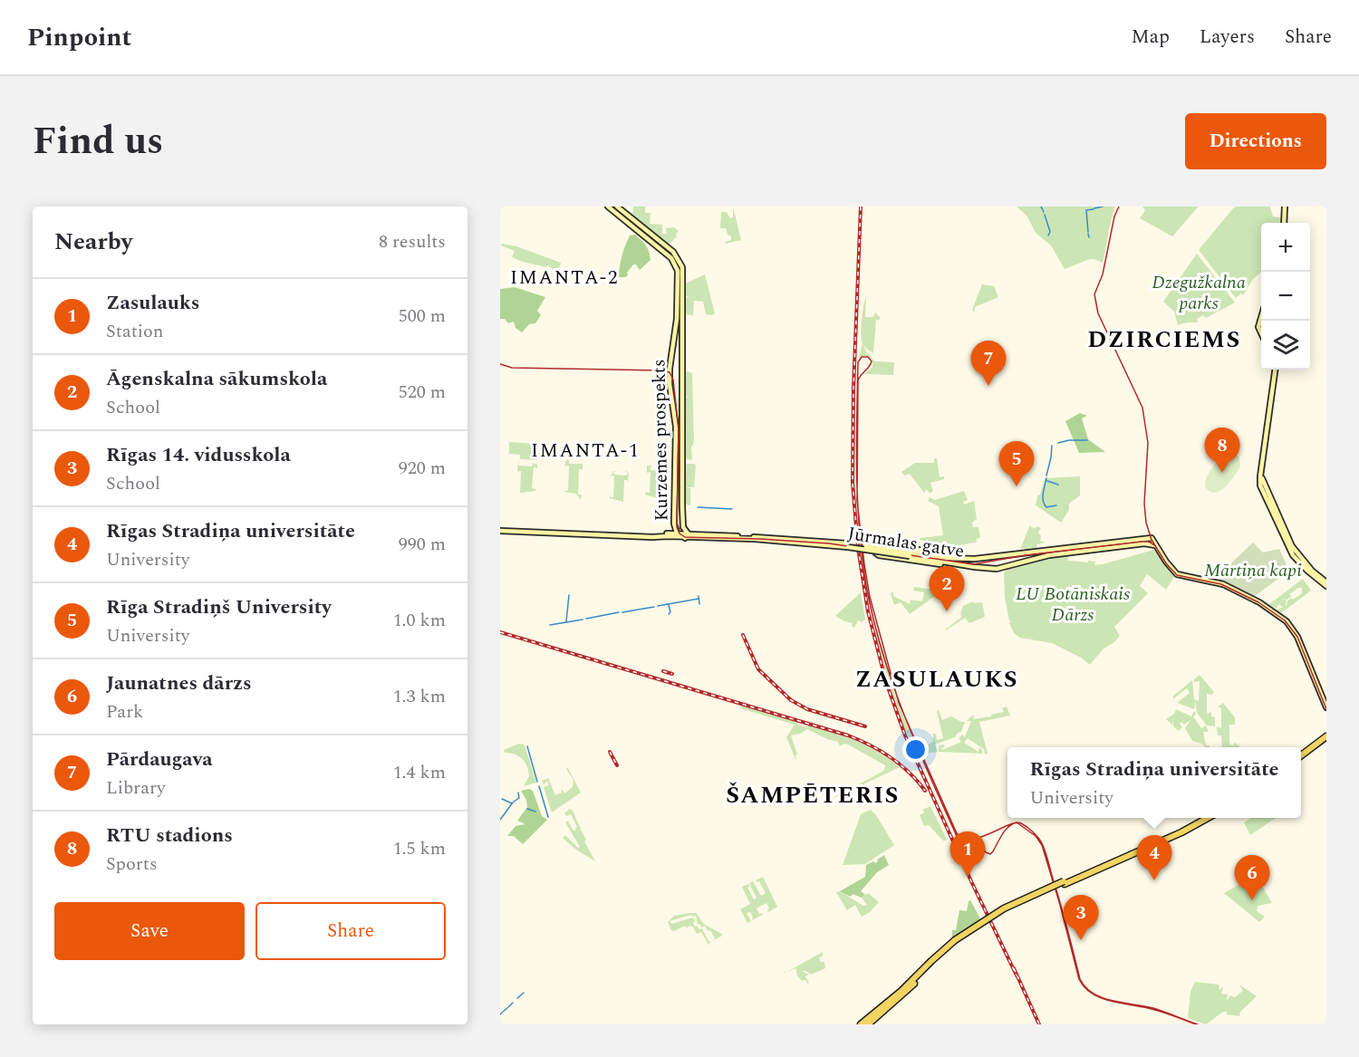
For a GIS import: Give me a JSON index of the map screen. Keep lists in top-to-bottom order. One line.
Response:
{"streets":{"main road":["Kurzemes prospekts","Jūrmalas gatve"]},"crossings":[["Kurzemes prospekts","Jūrmalas gatve"]],"districts":["IMANTA-2","DZIRCIEMS","IMANTA-1","ZASULAUKS","ŠAMPĒTERIS"],"parks":["Dzegužkalna parks","Mārtiņa kapi","LU Botāniskais Dārzs"],"page":{"header":"Pinpoint","nav":["Map","Layers","Share"],"title":"Find us","buttons":["Directions",["Save","Share"]],"heading":["Nearby","8 results"],"map_buttons":["+","−"],"list":[{"mark":"1","name":"Zasulauks","note":"Station","value":"500 m"},{"mark":"2","name":"Āgenskalna sākumskola","note":"School","value":"520 m"},{"mark":"3","name":"Rīgas 14. vidusskola","note":"School","value":"920 m"},{"mark":"4","name":"Rīgas Stradiņa universitāte","note":"University","value":"990 m"},{"mark":"5","name":"Rīga Stradiņš University","note":"University","value":"1.0 km"},{"mark":"6","name":"Jaunatnes dārzs","note":"Park","value":"1.3 km"},{"mark":"7","name":"Pārdaugava","note":"Library","value":"1.4 km"},{"mark":"8","name":"RTU stadions","note":"Sports","value":"1.5 km"}],"pins":["7","8","5","2","1","4","6","3"],"popup":["Rīgas Stradiņa universitāte","University"]}}
